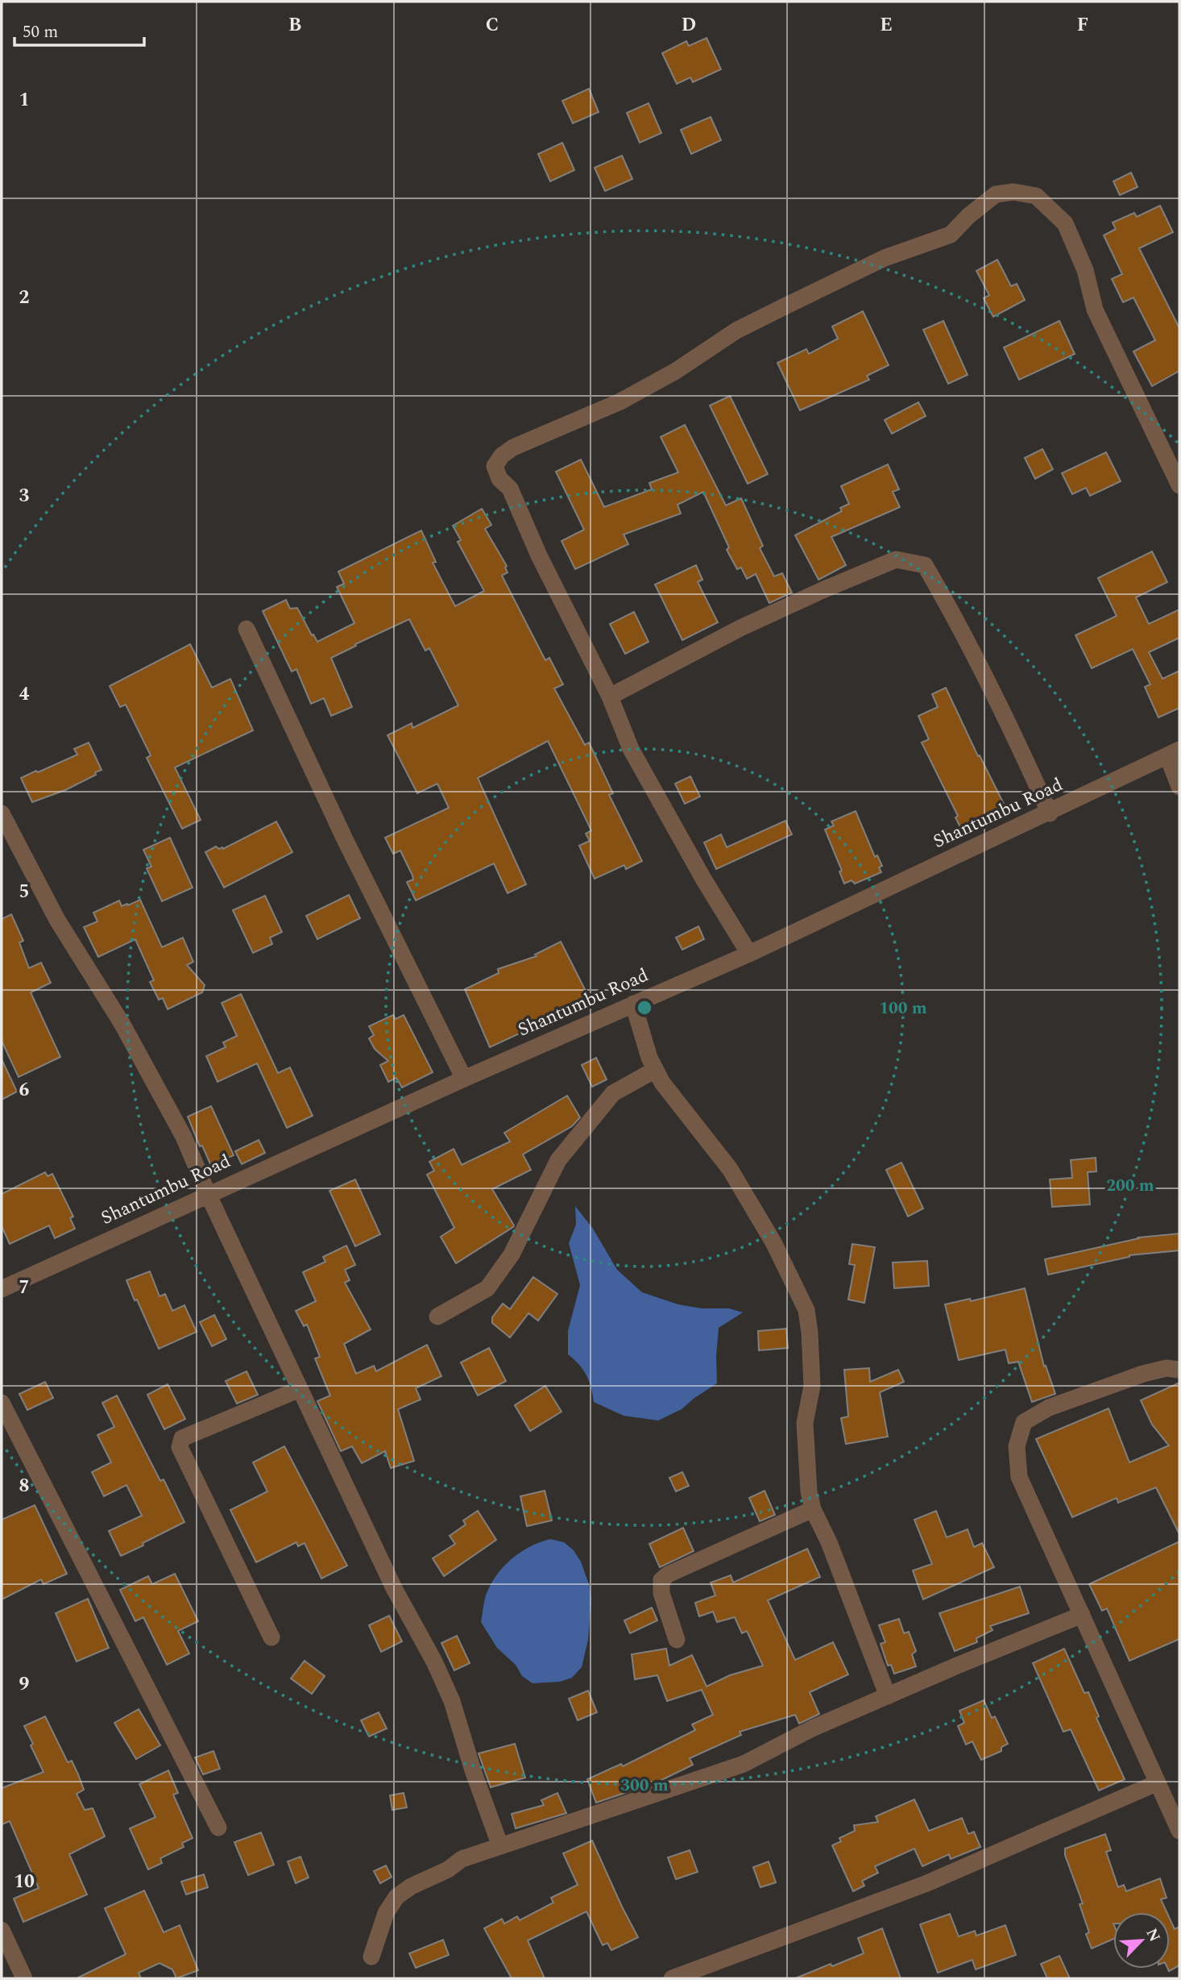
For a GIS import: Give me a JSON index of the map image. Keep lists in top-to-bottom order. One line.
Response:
{"streets":{"street":["Shantumbu Road"]},"scale_bar":"50 m","north":"top right","grid":{"columns":["B","C","D","E","F"],"rows":["1","2","3","4","5","6","7","8","9","10"]},"rings":["100 m","200 m","300 m"]}
